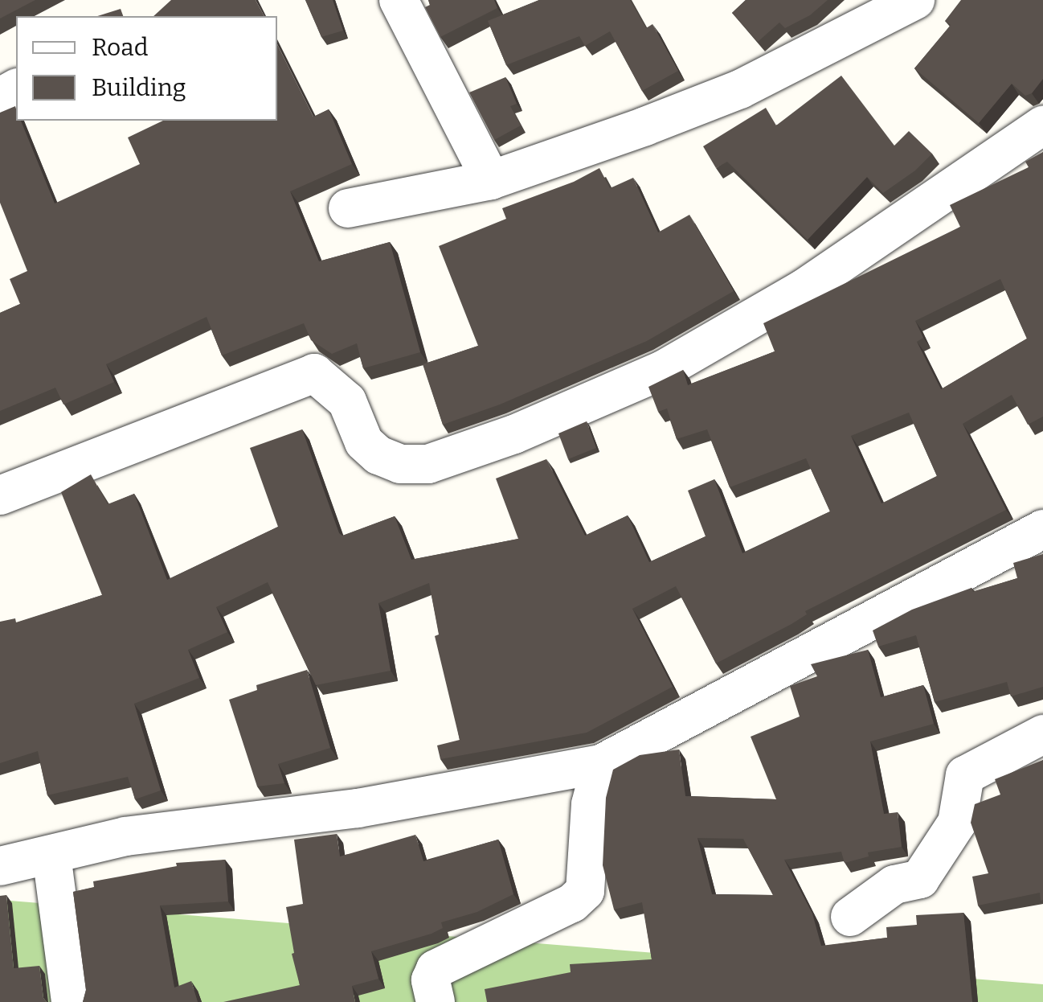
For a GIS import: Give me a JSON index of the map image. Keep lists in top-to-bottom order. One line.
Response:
{"legend":["Road","Building"]}
